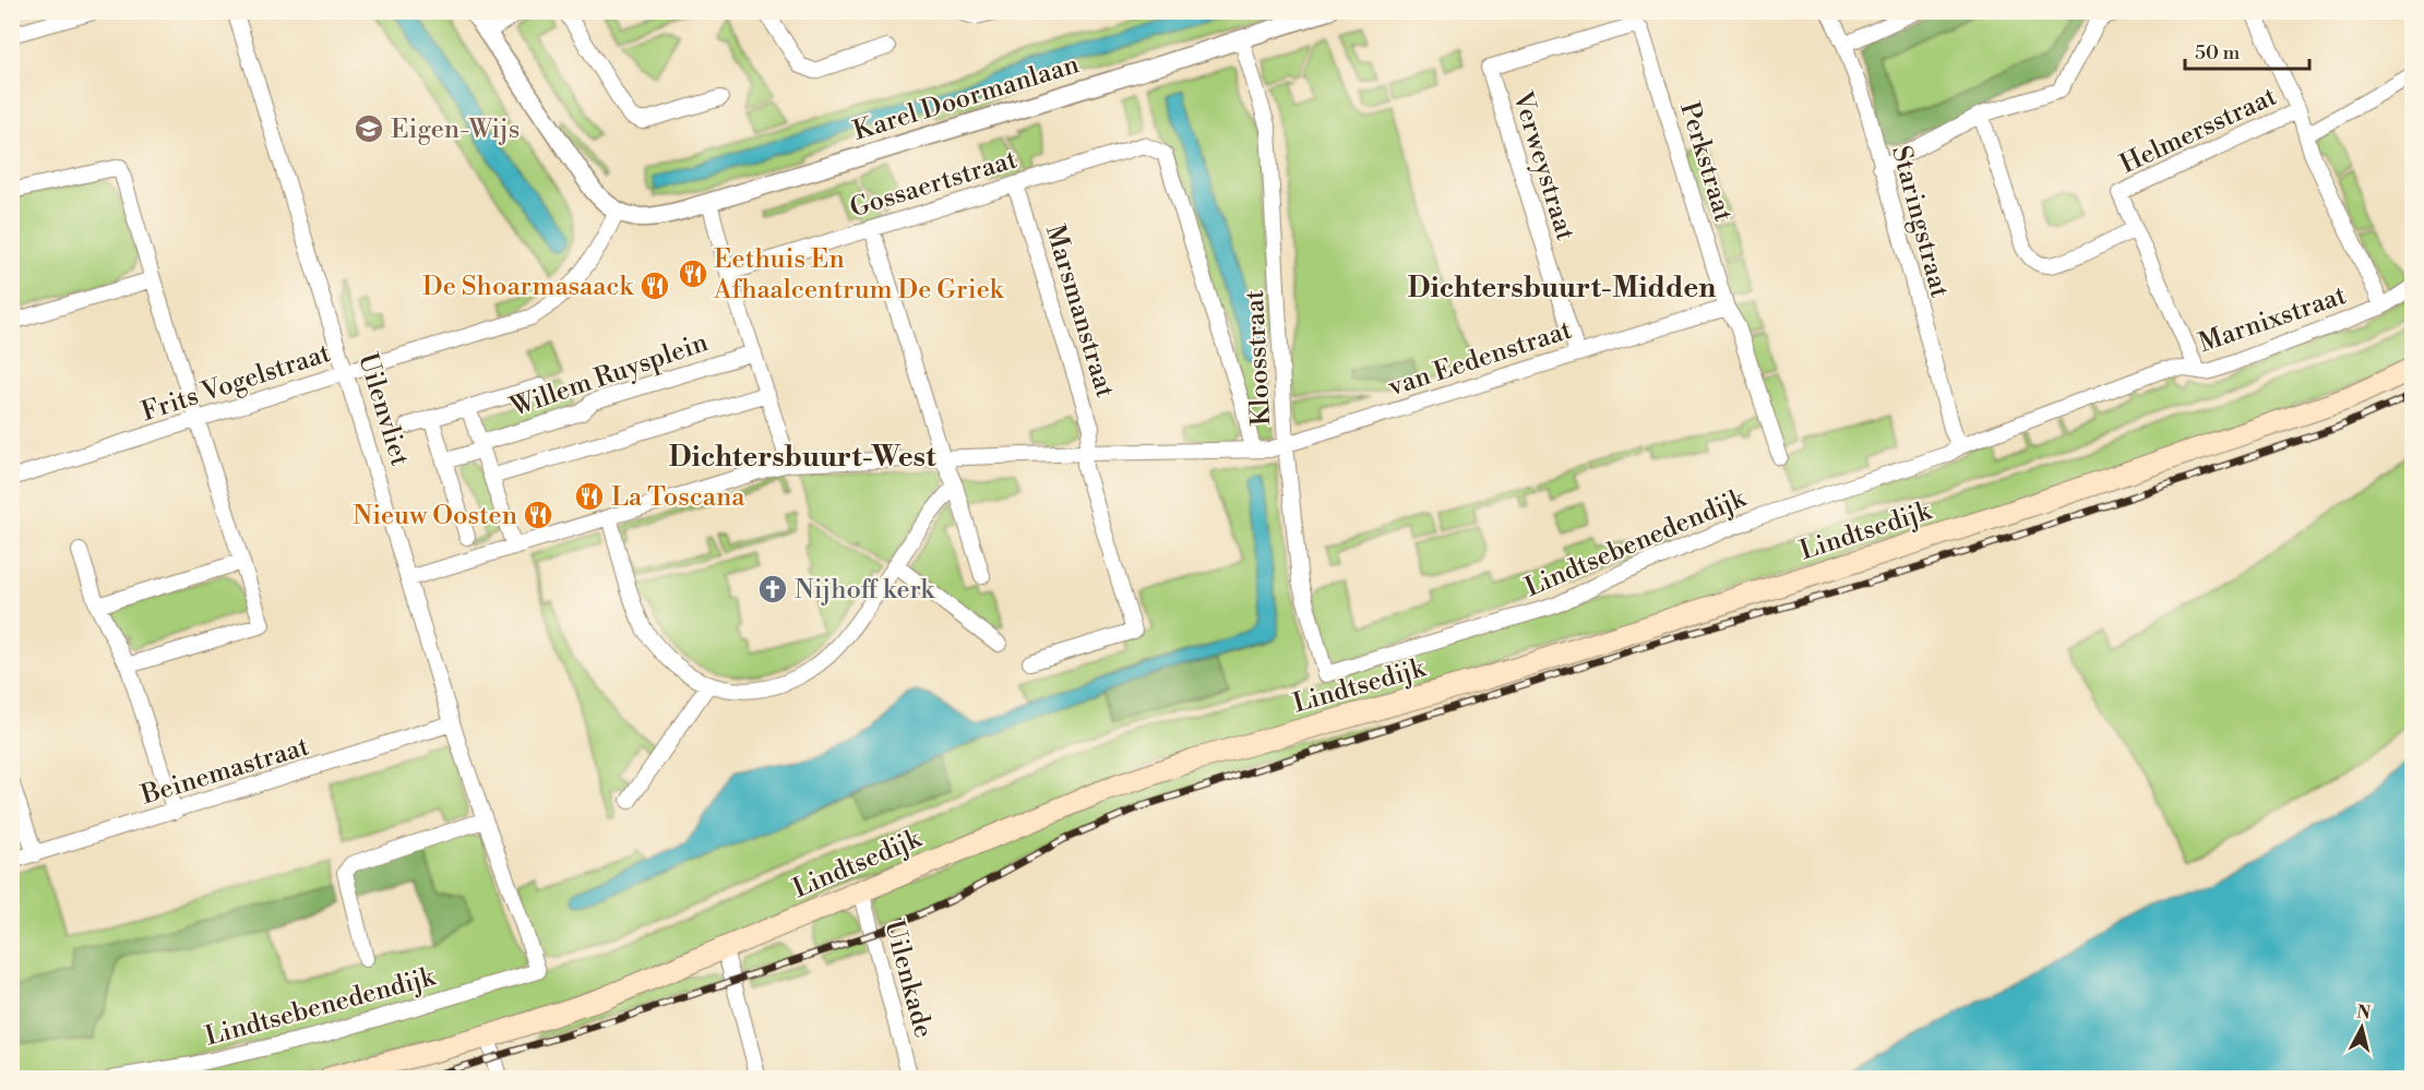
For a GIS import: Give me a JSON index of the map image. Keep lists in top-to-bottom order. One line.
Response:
{"streets":{"main road":["Lindtsedijk"],"street":["Karel Doormanlaan","Helmersstraat","Perkstraat","Verweystraat","Gossaertstraat","Staringstraat","Marsmanstraat","Marnixstraat","Kloosstraat","van Eedenstraat","Willem Ruysplein","Frits Vogelstraat","Uilenvliet","Lindtsebenedendijk","Beinemastraat","Uilenkade"]},"crossings":[["Karel Doormanlaan","Kloosstraat"],["Karel Doormanlaan","Frits Vogelstraat"],["Perkstraat","Verweystraat"],["Perkstraat","van Eedenstraat"],["Verweystraat","van Eedenstraat"],["Gossaertstraat","Marsmanstraat"],["Gossaertstraat","van Eedenstraat"],["Staringstraat","Marnixstraat"],["Staringstraat","Lindtsebenedendijk"],["Marsmanstraat","van Eedenstraat"],["Marnixstraat","Lindtsebenedendijk"],["Kloosstraat","van Eedenstraat"],["Kloosstraat","Lindtsebenedendijk"],["van Eedenstraat","Uilenvliet"],["Frits Vogelstraat","Uilenvliet"],["Uilenvliet","Lindtsebenedendijk"],["Uilenvliet","Beinemastraat"],["Lindtsedijk","Uilenkade"]],"districts":["Dichtersbuurt-Midden","Dichtersbuurt-West"],"places":{"school or university":["Eigen-Wijs"],"restaurant":["Eethuis En Afhaalcentrum De Griek","De Shoarmasaack","La Toscana","Nieuw Oosten"],"church":["Nijhoff kerk"]},"scale_bar":"50 m","north":"top"}
